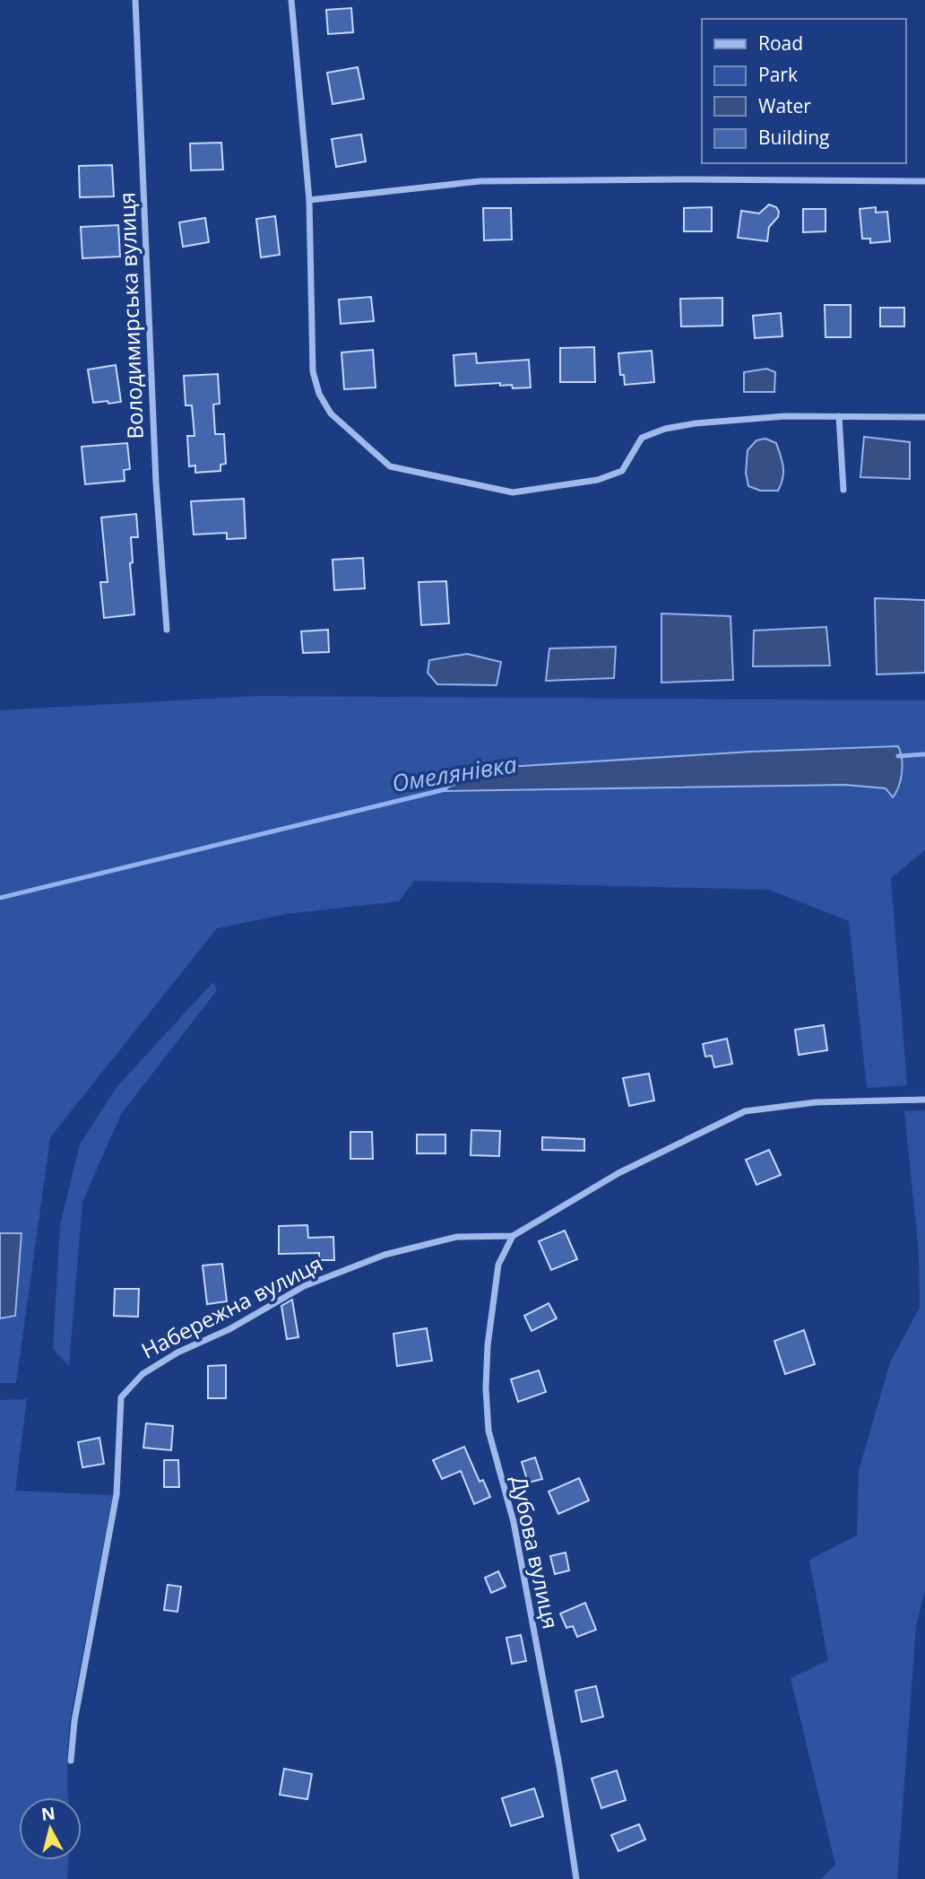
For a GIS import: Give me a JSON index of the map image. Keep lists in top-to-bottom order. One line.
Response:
{"streets":{"street":["Володимирська вулиця","Набережна вулиця","Дубова вулиця"]},"crossings":[["Набережна вулиця","Дубова вулиця"]],"water":["Омелянівка"],"legend":["Road","Park","Water","Building"],"north":"top"}
